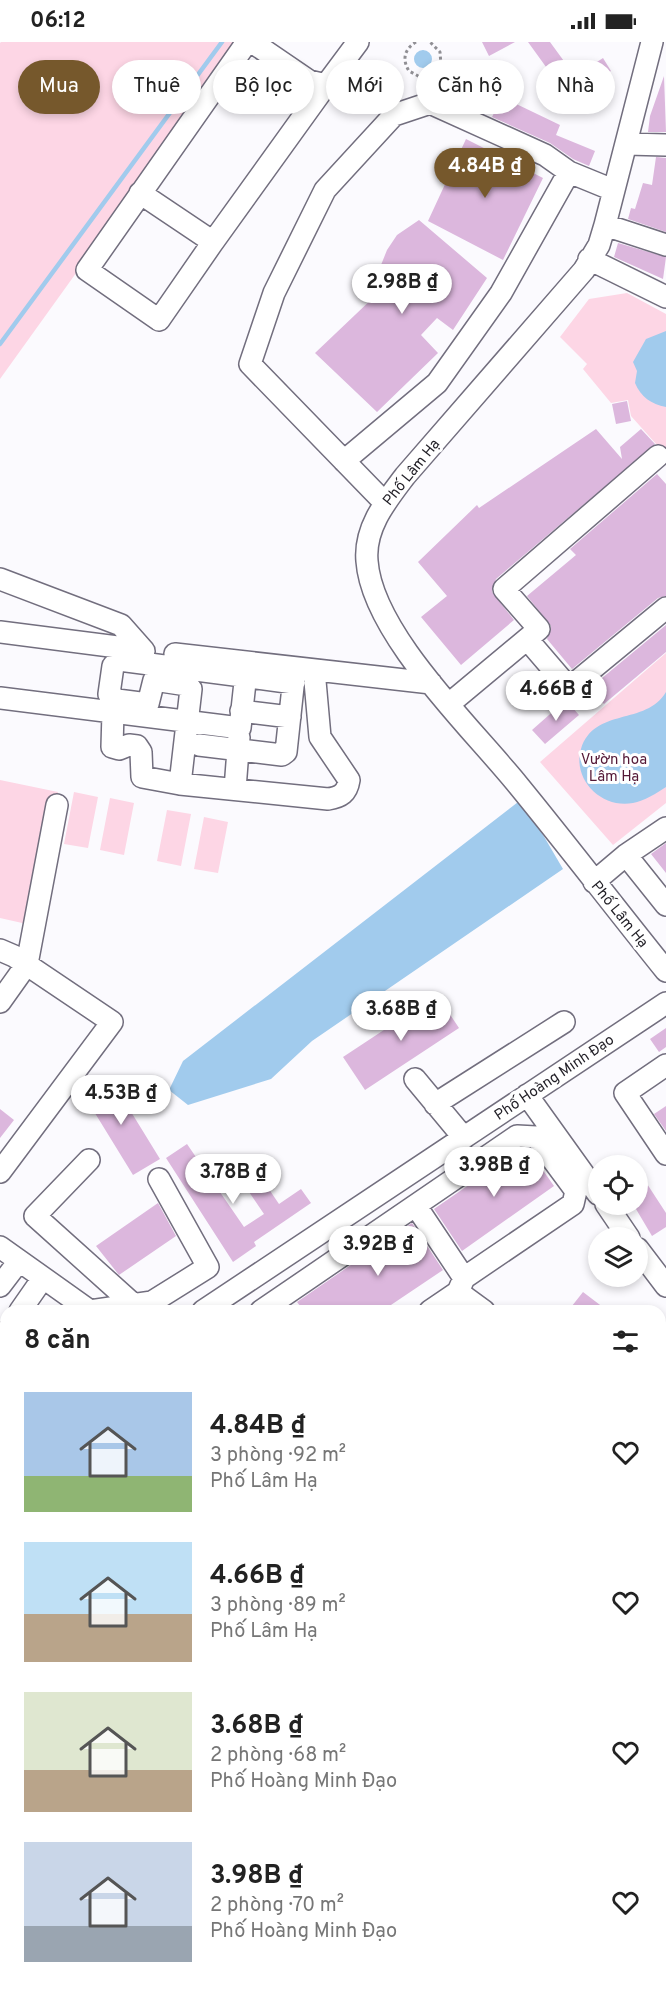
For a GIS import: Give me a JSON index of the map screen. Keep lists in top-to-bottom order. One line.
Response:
{"streets":{"street":["Phố Lâm Hạ","Phố Hoàng Minh Đạo"]},"parks":["Vườn hoa Lâm Hạ"],"page":{"status":"06:12","chip":["Mua","Thuê","Bộ lọc","Mới","Căn hộ","Nhà"],"price":["4.84B ₫","2.98B ₫","4.66B ₫","3.68B ₫","4.53B ₫","3.98B ₫","3.78B ₫","3.92B ₫"],"heading":"8 căn","list":[{"name":"4.84B ₫","note":"3 phòng · 92 m² · Phố Lâm Hạ"},{"name":"4.66B ₫","note":"3 phòng · 89 m² · Phố Lâm Hạ"},{"name":"3.68B ₫","note":"2 phòng · 68 m² · Phố Hoàng Minh Đạo"},{"name":"3.98B ₫","note":"2 phòng · 70 m² · Phố Hoàng Minh Đạo"}]}}
